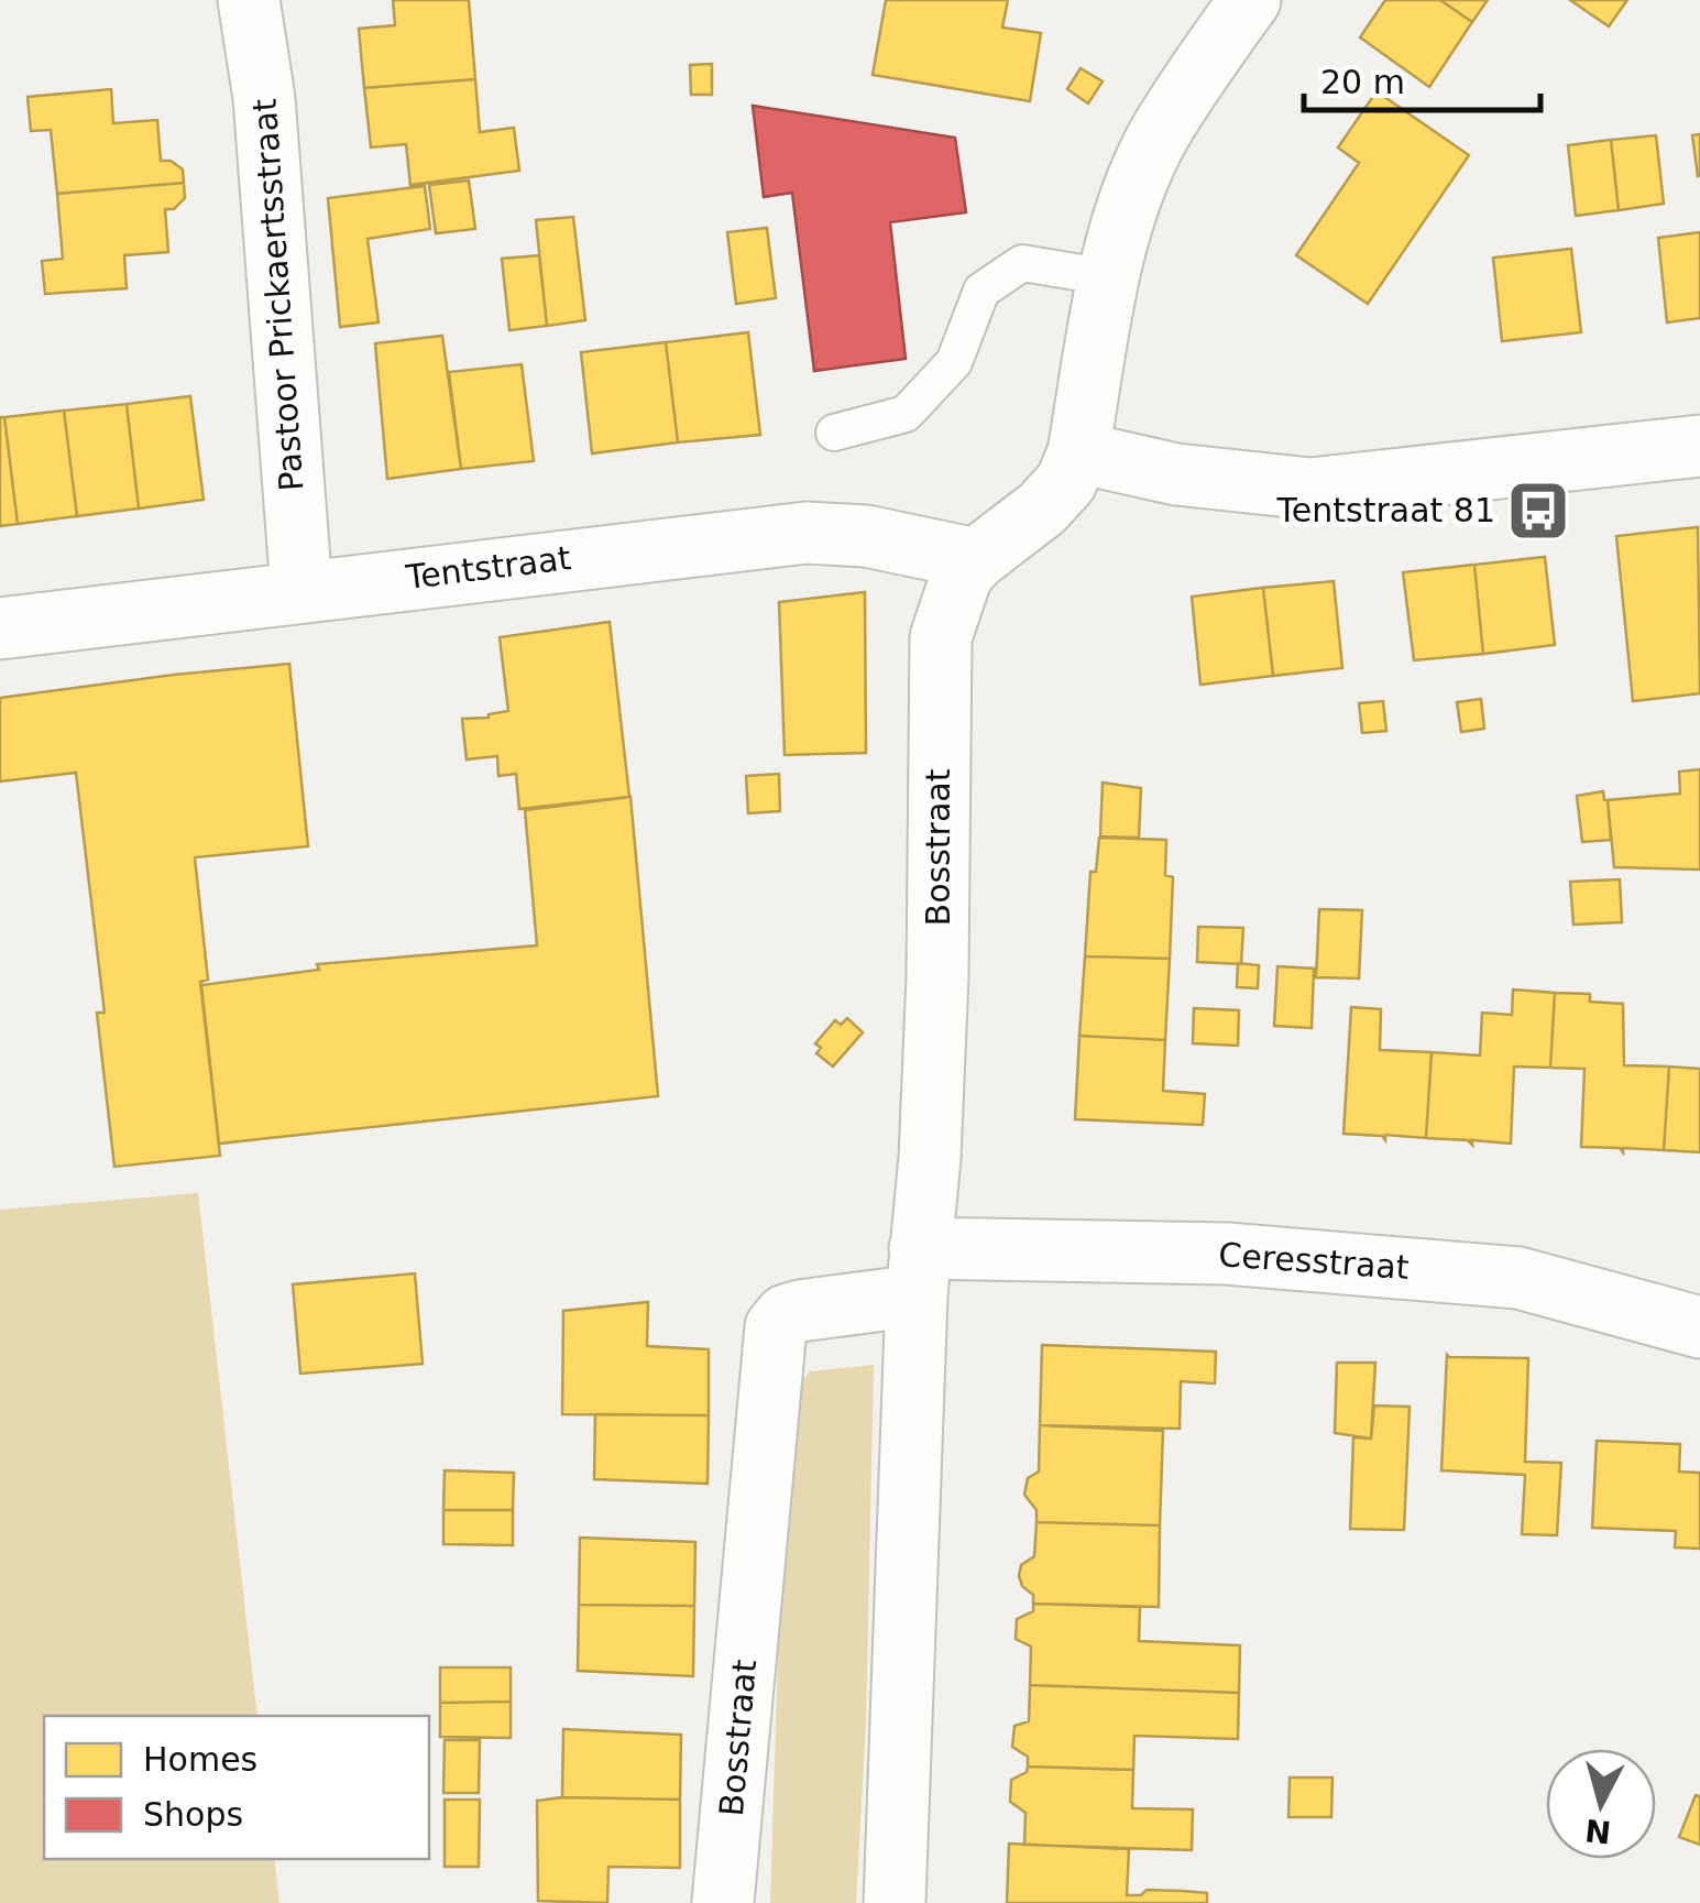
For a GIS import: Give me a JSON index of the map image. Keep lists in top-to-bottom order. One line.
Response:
{"streets":{"street":["Pastoor Prickaertsstraat","Tentstraat","Bosstraat","Ceresstraat"]},"crossings":[["Pastoor Prickaertsstraat","Tentstraat"],["Tentstraat","Bosstraat"],["Bosstraat","Ceresstraat"]],"places":{"bus stop":["Tentstraat 81"]},"legend":["Homes","Shops"],"scale_bar":"20 m","north":"bottom"}
